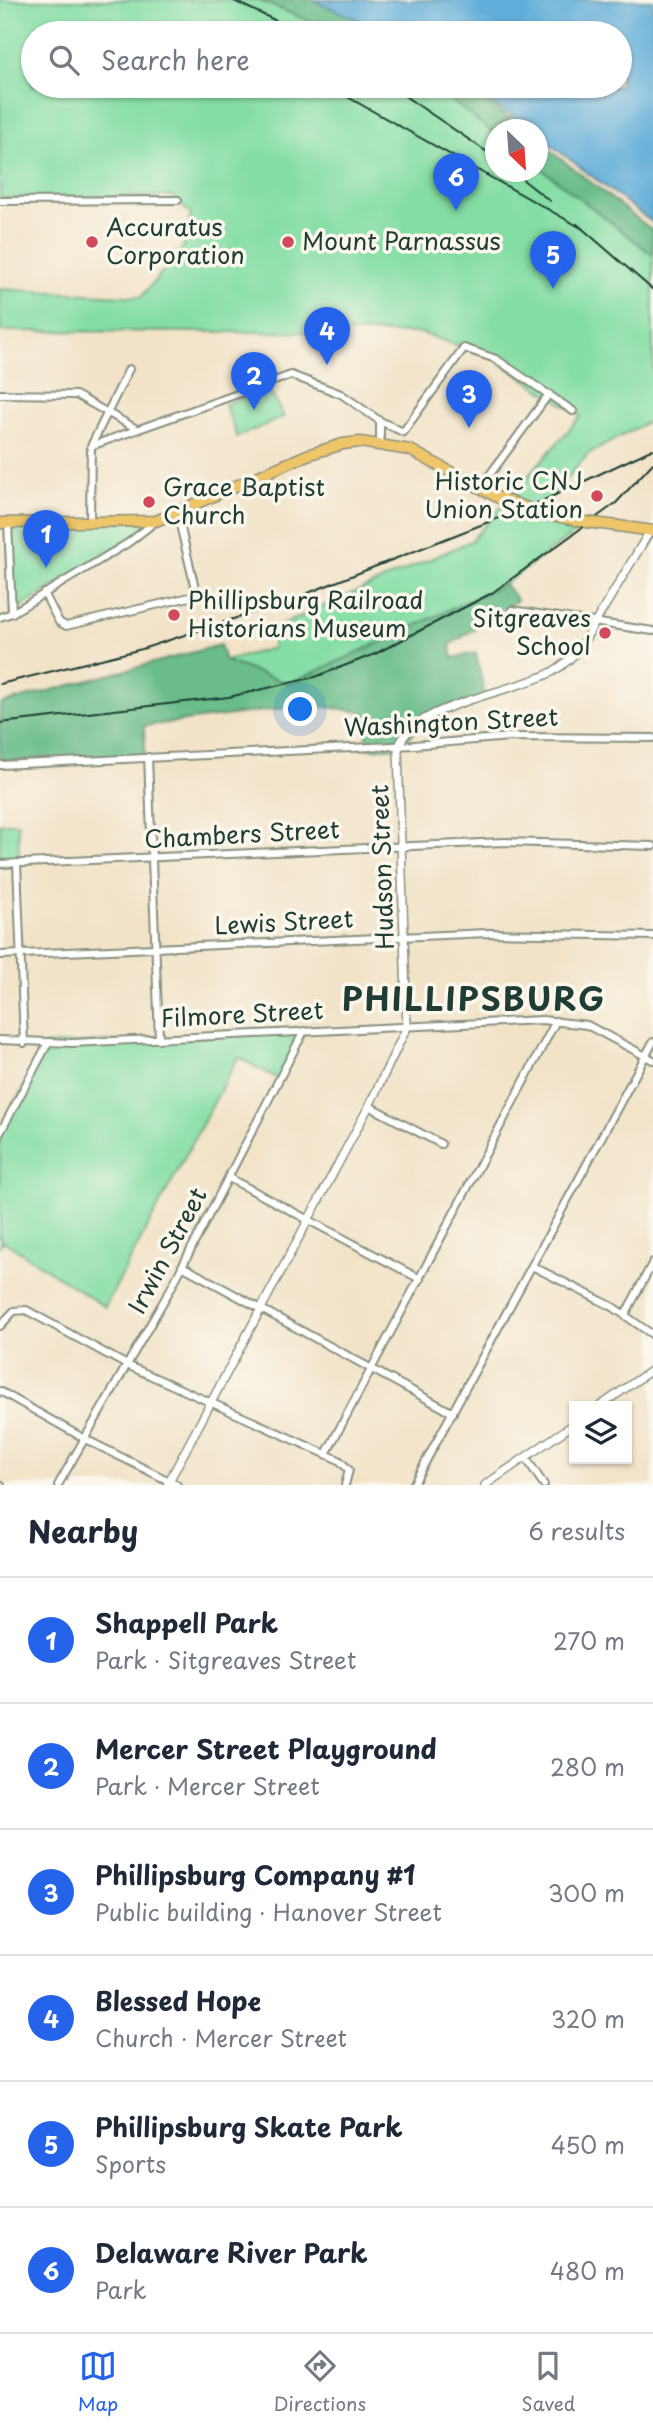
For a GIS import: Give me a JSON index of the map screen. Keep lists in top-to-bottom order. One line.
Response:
{"streets":{"street":["Washington Street","Chambers Street","Hudson Street","Lewis Street","Filmore Street","Irwin Street"]},"crossings":[["Washington Street","Hudson Street"],["Chambers Street","Hudson Street"],["Hudson Street","Lewis Street"],["Hudson Street","Filmore Street"],["Filmore Street","Irwin Street"]],"districts":["PHILLIPSBURG"],"places":["Accuratus Corporation","Mount Parnassus","Historic CNJ Union Station","Grace Baptist Church","Phillipsburg Railroad Historians Museum","Sitgreaves School"],"north":"bottom right","page":{"search":"Search here","pins":["6","5","4","2","3","1"],"heading":["Nearby","6 results"],"list":[{"mark":"1","name":"Shappell Park","note":"Park · Sitgreaves Street","value":"270 m"},{"mark":"2","name":"Mercer Street Playground","note":"Park · Mercer Street","value":"280 m"},{"mark":"3","name":"Phillipsburg Company #1","note":"Public building · Hanover Street","value":"300 m"},{"mark":"4","name":"Blessed Hope","note":"Church · Mercer Street","value":"320 m"},{"mark":"5","name":"Phillipsburg Skate Park","note":"Sports","value":"450 m"},{"mark":"6","name":"Delaware River Park","note":"Park","value":"480 m"}],"nav":["Map","Directions","Saved"]}}
